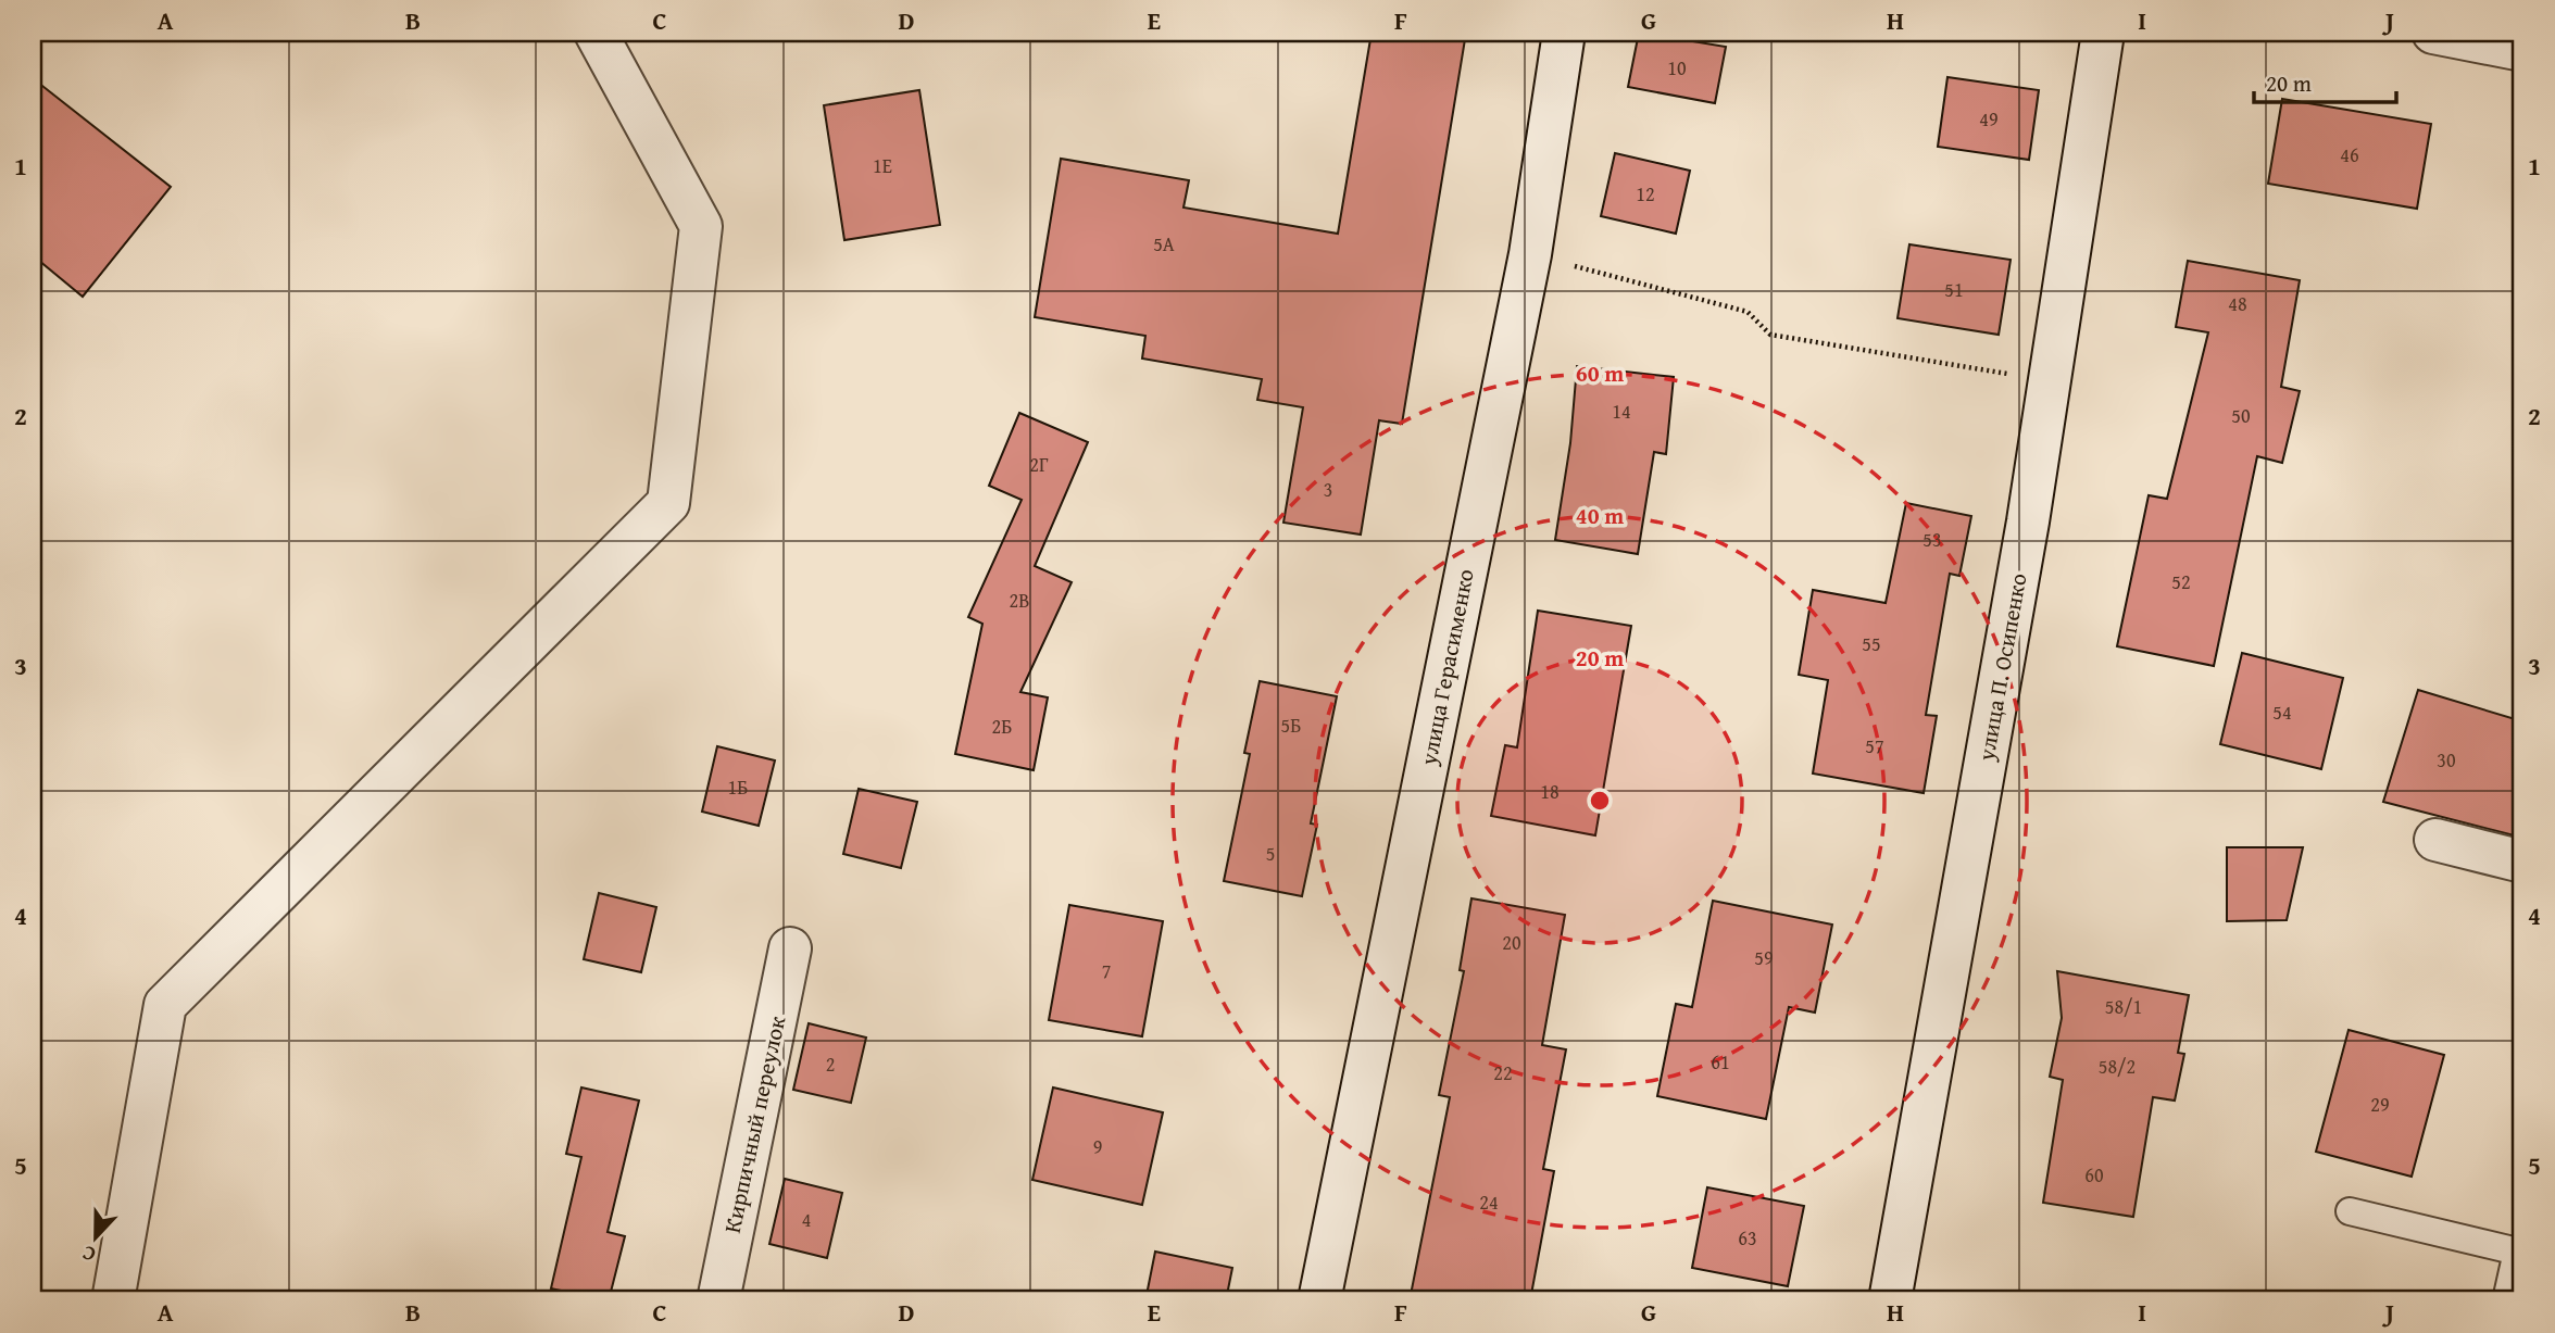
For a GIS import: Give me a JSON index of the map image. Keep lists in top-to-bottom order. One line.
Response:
{"streets":{"main road":["улица Герасименко","улица П. Осипенко","Кирпичный переулок"]},"house_numbers":["10","49","46","1Е","12","5А","51","48","14","50","2Г","3","53","52","2В","55","54","5Б","2Б","57","30","1Б","18","5","20","59","7","58/1","61","2","58/2","22","29","9","60","24","4","63"],"scale_bar":"20 m","north":"bottom","grid":{"columns":["A","B","C","D","E","F","G","H","I","J"],"rows":["1","2","3","4","5"]},"rings":["60 m","40 m","20 m"]}
